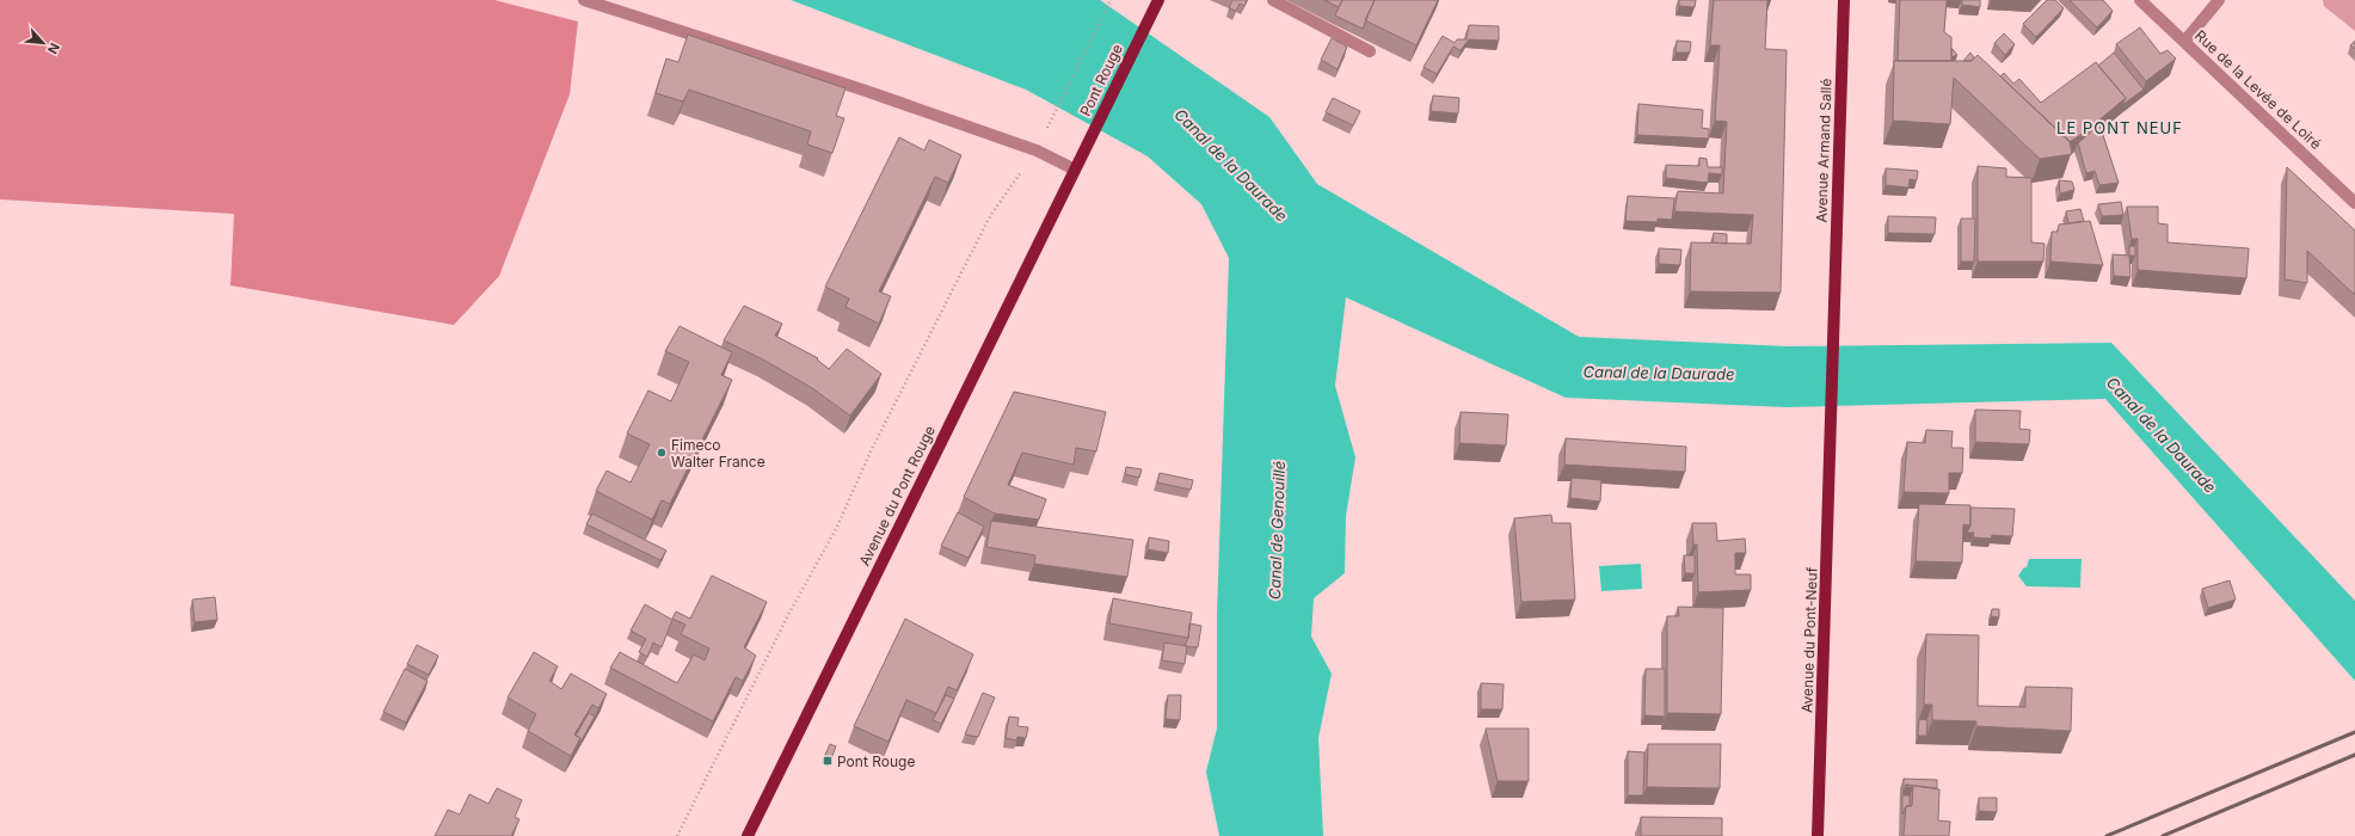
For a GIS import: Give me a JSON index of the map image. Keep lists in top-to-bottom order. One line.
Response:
{"streets":{"main road":["Pont Rouge","Avenue Armand Sallé","Avenue du Pont Rouge","Avenue du Pont-Neuf"],"street":["Rue de la Levée de Loiré"]},"crossings":[["Pont Rouge","Avenue du Pont Rouge"],["Avenue Armand Sallé","Avenue du Pont-Neuf"]],"districts":["LE PONT NEUF"],"water":["Canal de la Daurade","Canal de Genouillé"],"places":{"other":["Fimeco Walter France"],"transit":["Pont Rouge"]},"north":"bottom right"}
